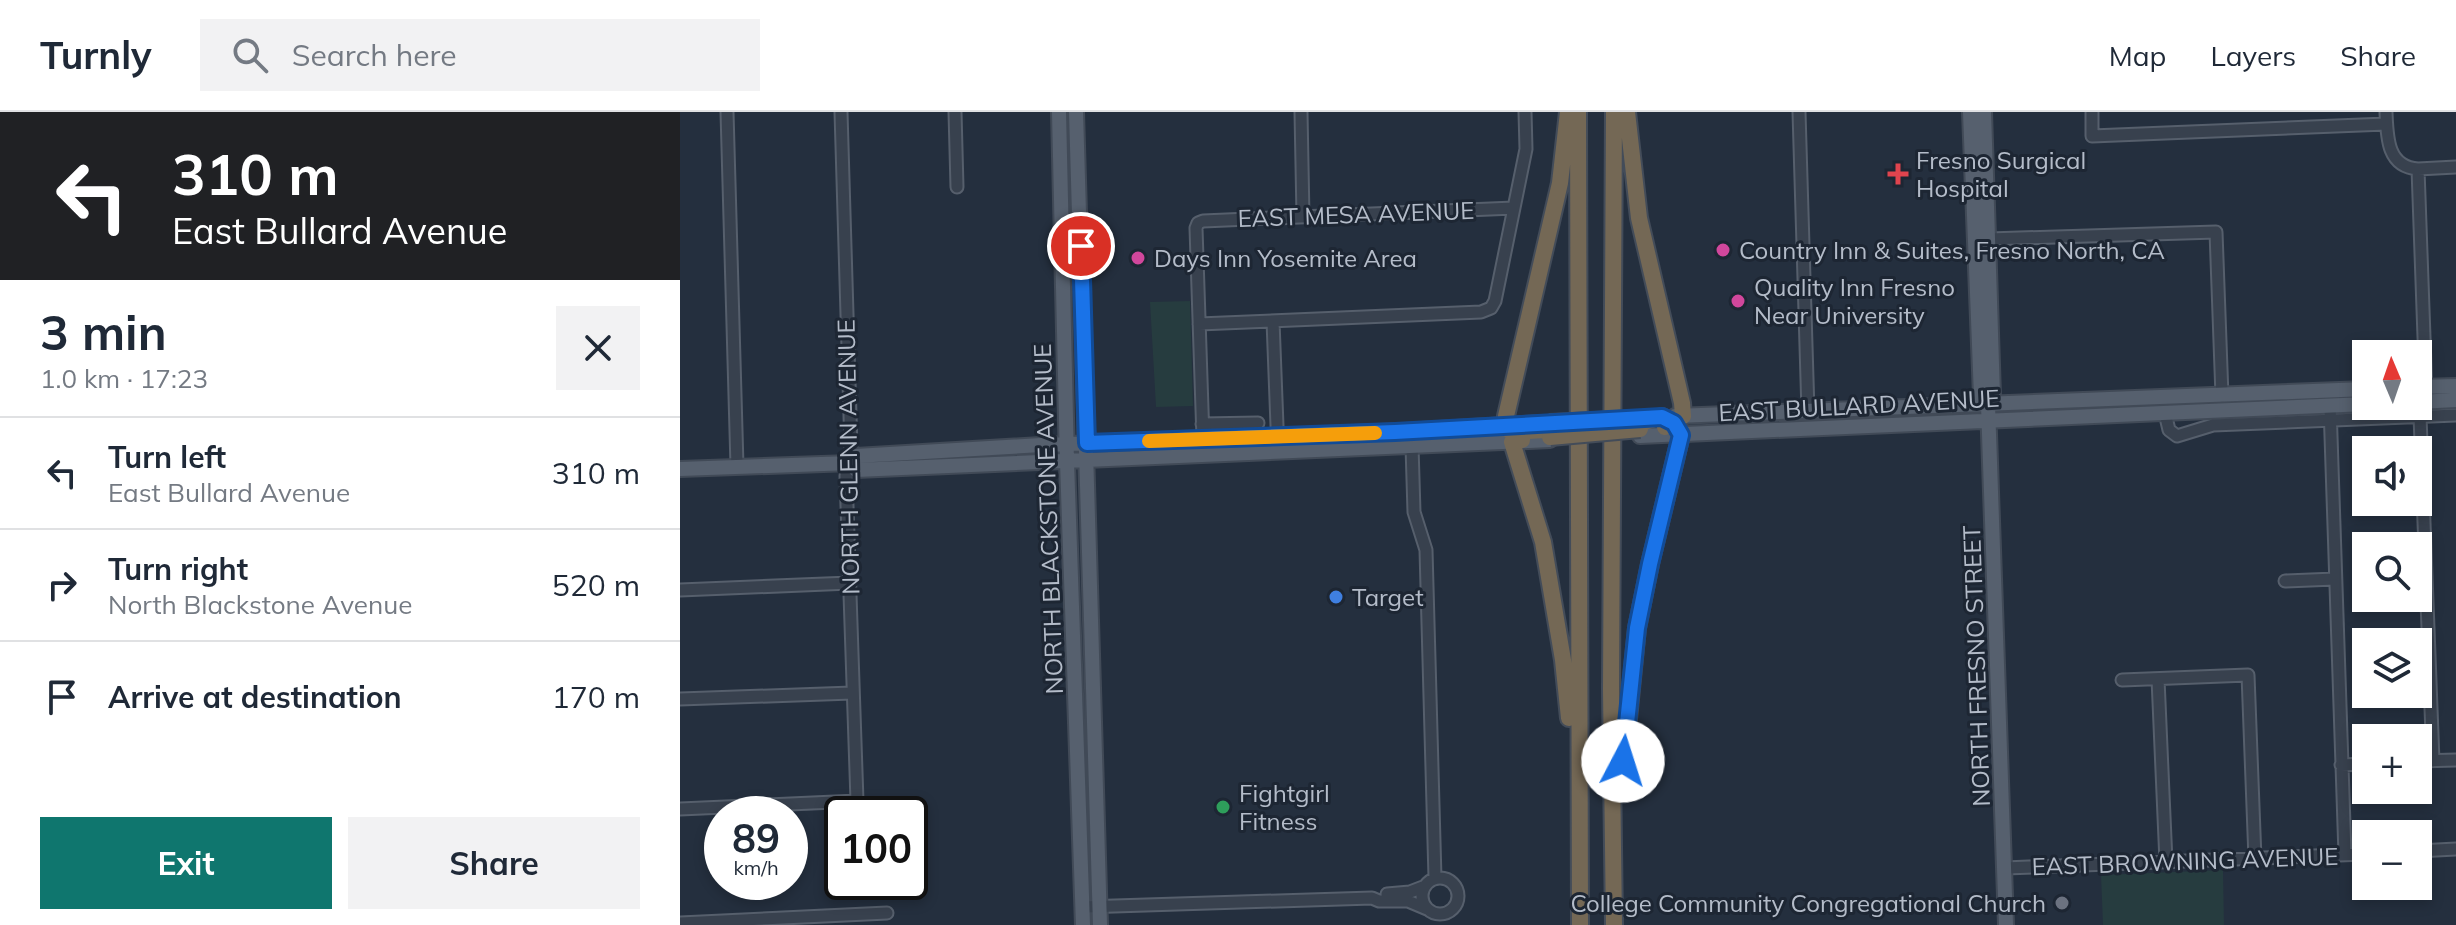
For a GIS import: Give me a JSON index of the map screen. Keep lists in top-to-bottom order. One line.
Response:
{"streets":{"main road":["EAST BULLARD AVENUE","NORTH BLACKSTONE AVENUE","NORTH FRESNO STREET"],"street":["EAST MESA AVENUE","NORTH GLENN AVENUE","EAST BROWNING AVENUE"]},"crossings":[["EAST BULLARD AVENUE","NORTH FRESNO STREET"],["NORTH FRESNO STREET","EAST BROWNING AVENUE"]],"places":{"health":["Fresno Surgical Hospital"],"other":["Country Inn & Suites, Fresno North, CA","Days Inn Yosemite Area","Quality Inn Fresno Near University","Target","Fightgirl Fitness","College Community Congregational Church"]},"north":"top","page":{"header":"Turnly","search":"Search here","nav":["Map","Layers","Share"],"turn":["310 m","East Bullard Avenue"],"heading":["3 min","1.0 km · 17:23"],"map_buttons":["+","−"],"list":[{"name":"Turn left","note":"East Bullard Avenue","value":"310 m"},{"name":"Turn right","note":"North Blackstone Avenue","value":"520 m"},{"name":"Arrive at destination","value":"170 m"}],"speed":"89 km/h","limit":"100","buttons":["Exit","Share"]}}
